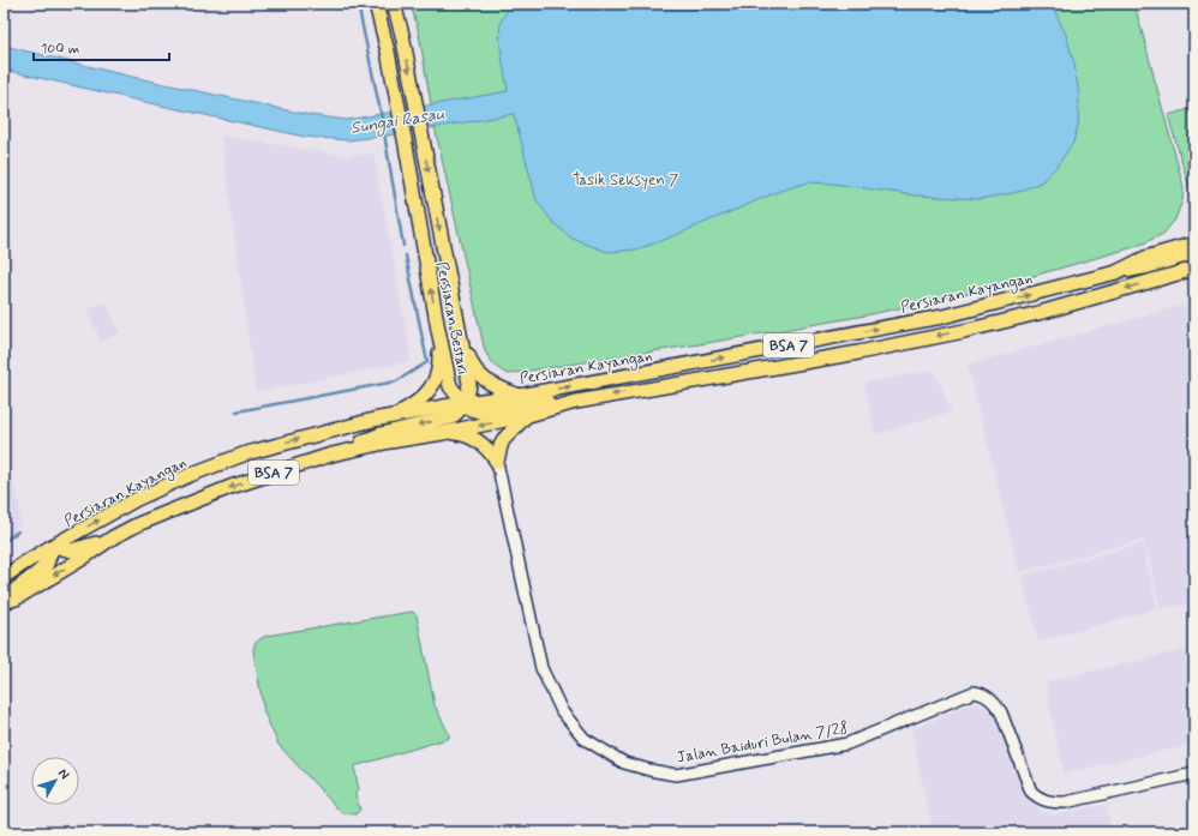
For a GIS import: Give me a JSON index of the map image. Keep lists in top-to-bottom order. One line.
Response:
{"streets":{"main road":["Persiaran Kayangan","Persiaran Bestari","BSA 7"],"street":["Jalan Baiduri Bulan 7/28"]},"crossings":[["Persiaran Kayangan","Persiaran Bestari"]],"water":["Sungai Rasau"],"parks":["Tasik Seksyen 7"],"scale_bar":"100 m","north":"top right"}
